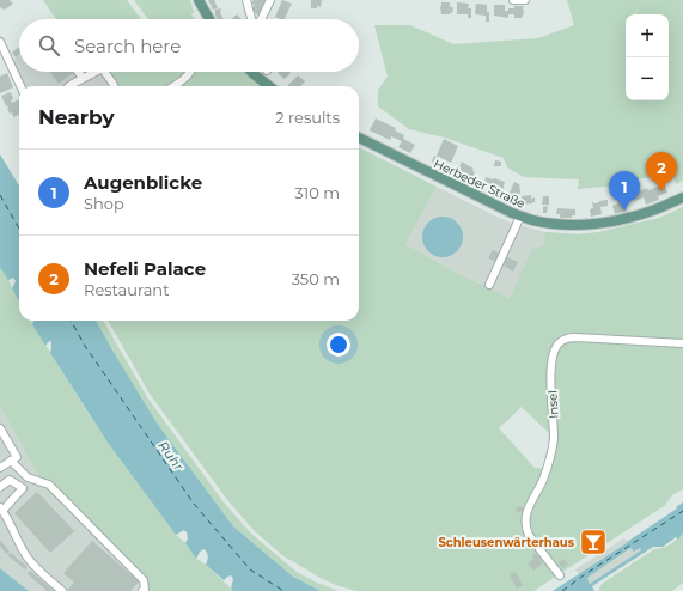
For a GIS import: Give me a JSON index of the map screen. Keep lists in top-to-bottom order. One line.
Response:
{"streets":{"main road":["Herbeder Straße"],"street":["Insel"]},"water":["Ruhr"],"places":{"bar":["Schleusenwärterhaus"]},"page":{"map_buttons":["+","−"],"search":"Search here","heading":["Nearby","2 results"],"list":[{"mark":"1","name":"Augenblicke","note":"Shop","value":"310 m"},{"mark":"2","name":"Nefeli Palace","note":"Restaurant","value":"350 m"}],"pins":["2","1"]}}
